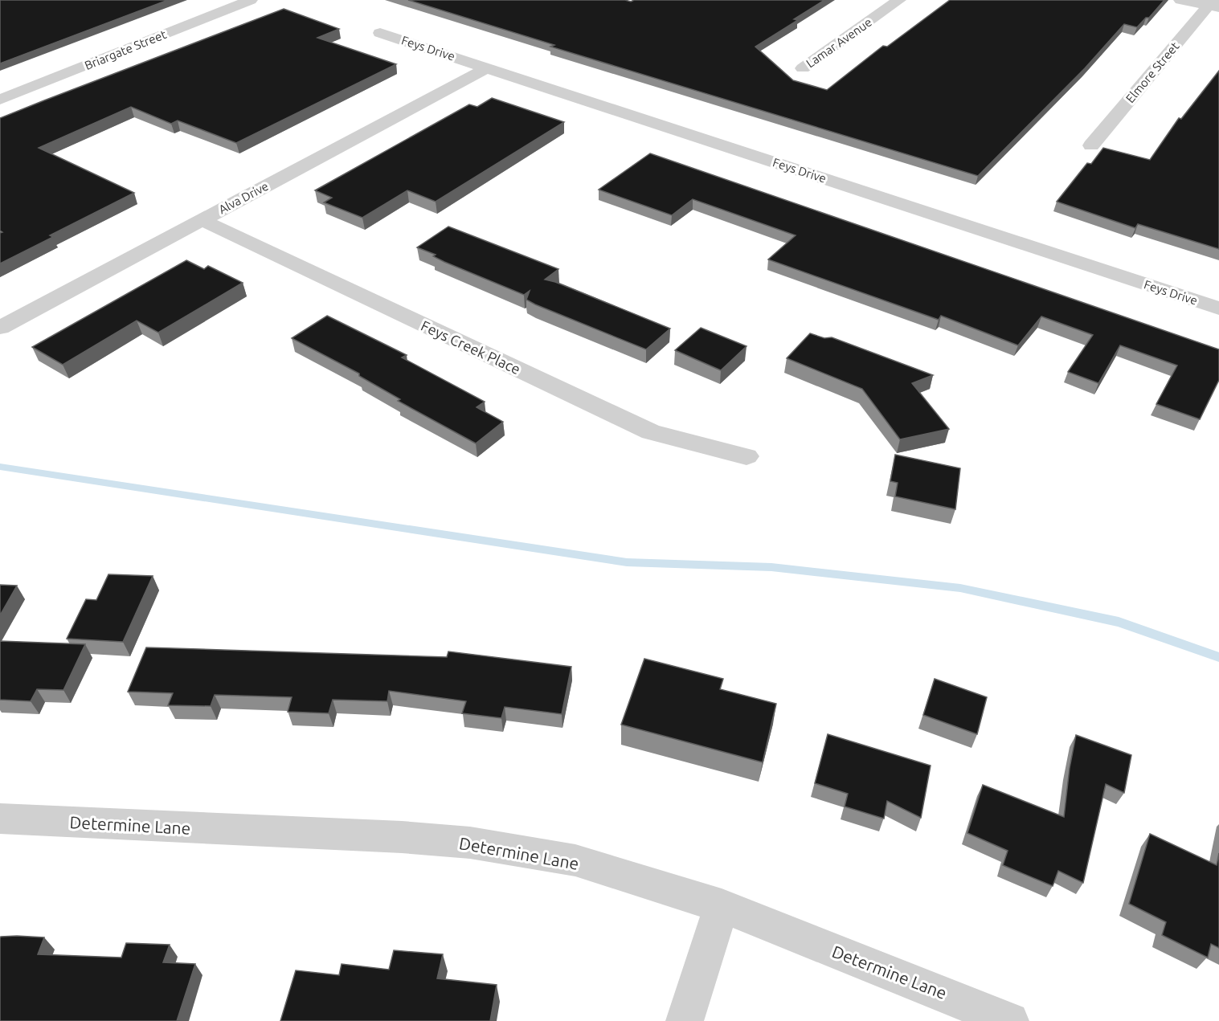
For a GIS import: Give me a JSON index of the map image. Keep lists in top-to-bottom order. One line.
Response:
{"streets":{"street":["Lamar Avenue","Feys Drive","Briargate Street","Elmore Street","Alva Drive","Feys Creek Place","Determine Lane"]},"crossings":[["Feys Drive","Alva Drive"],["Alva Drive","Feys Creek Place"]]}
